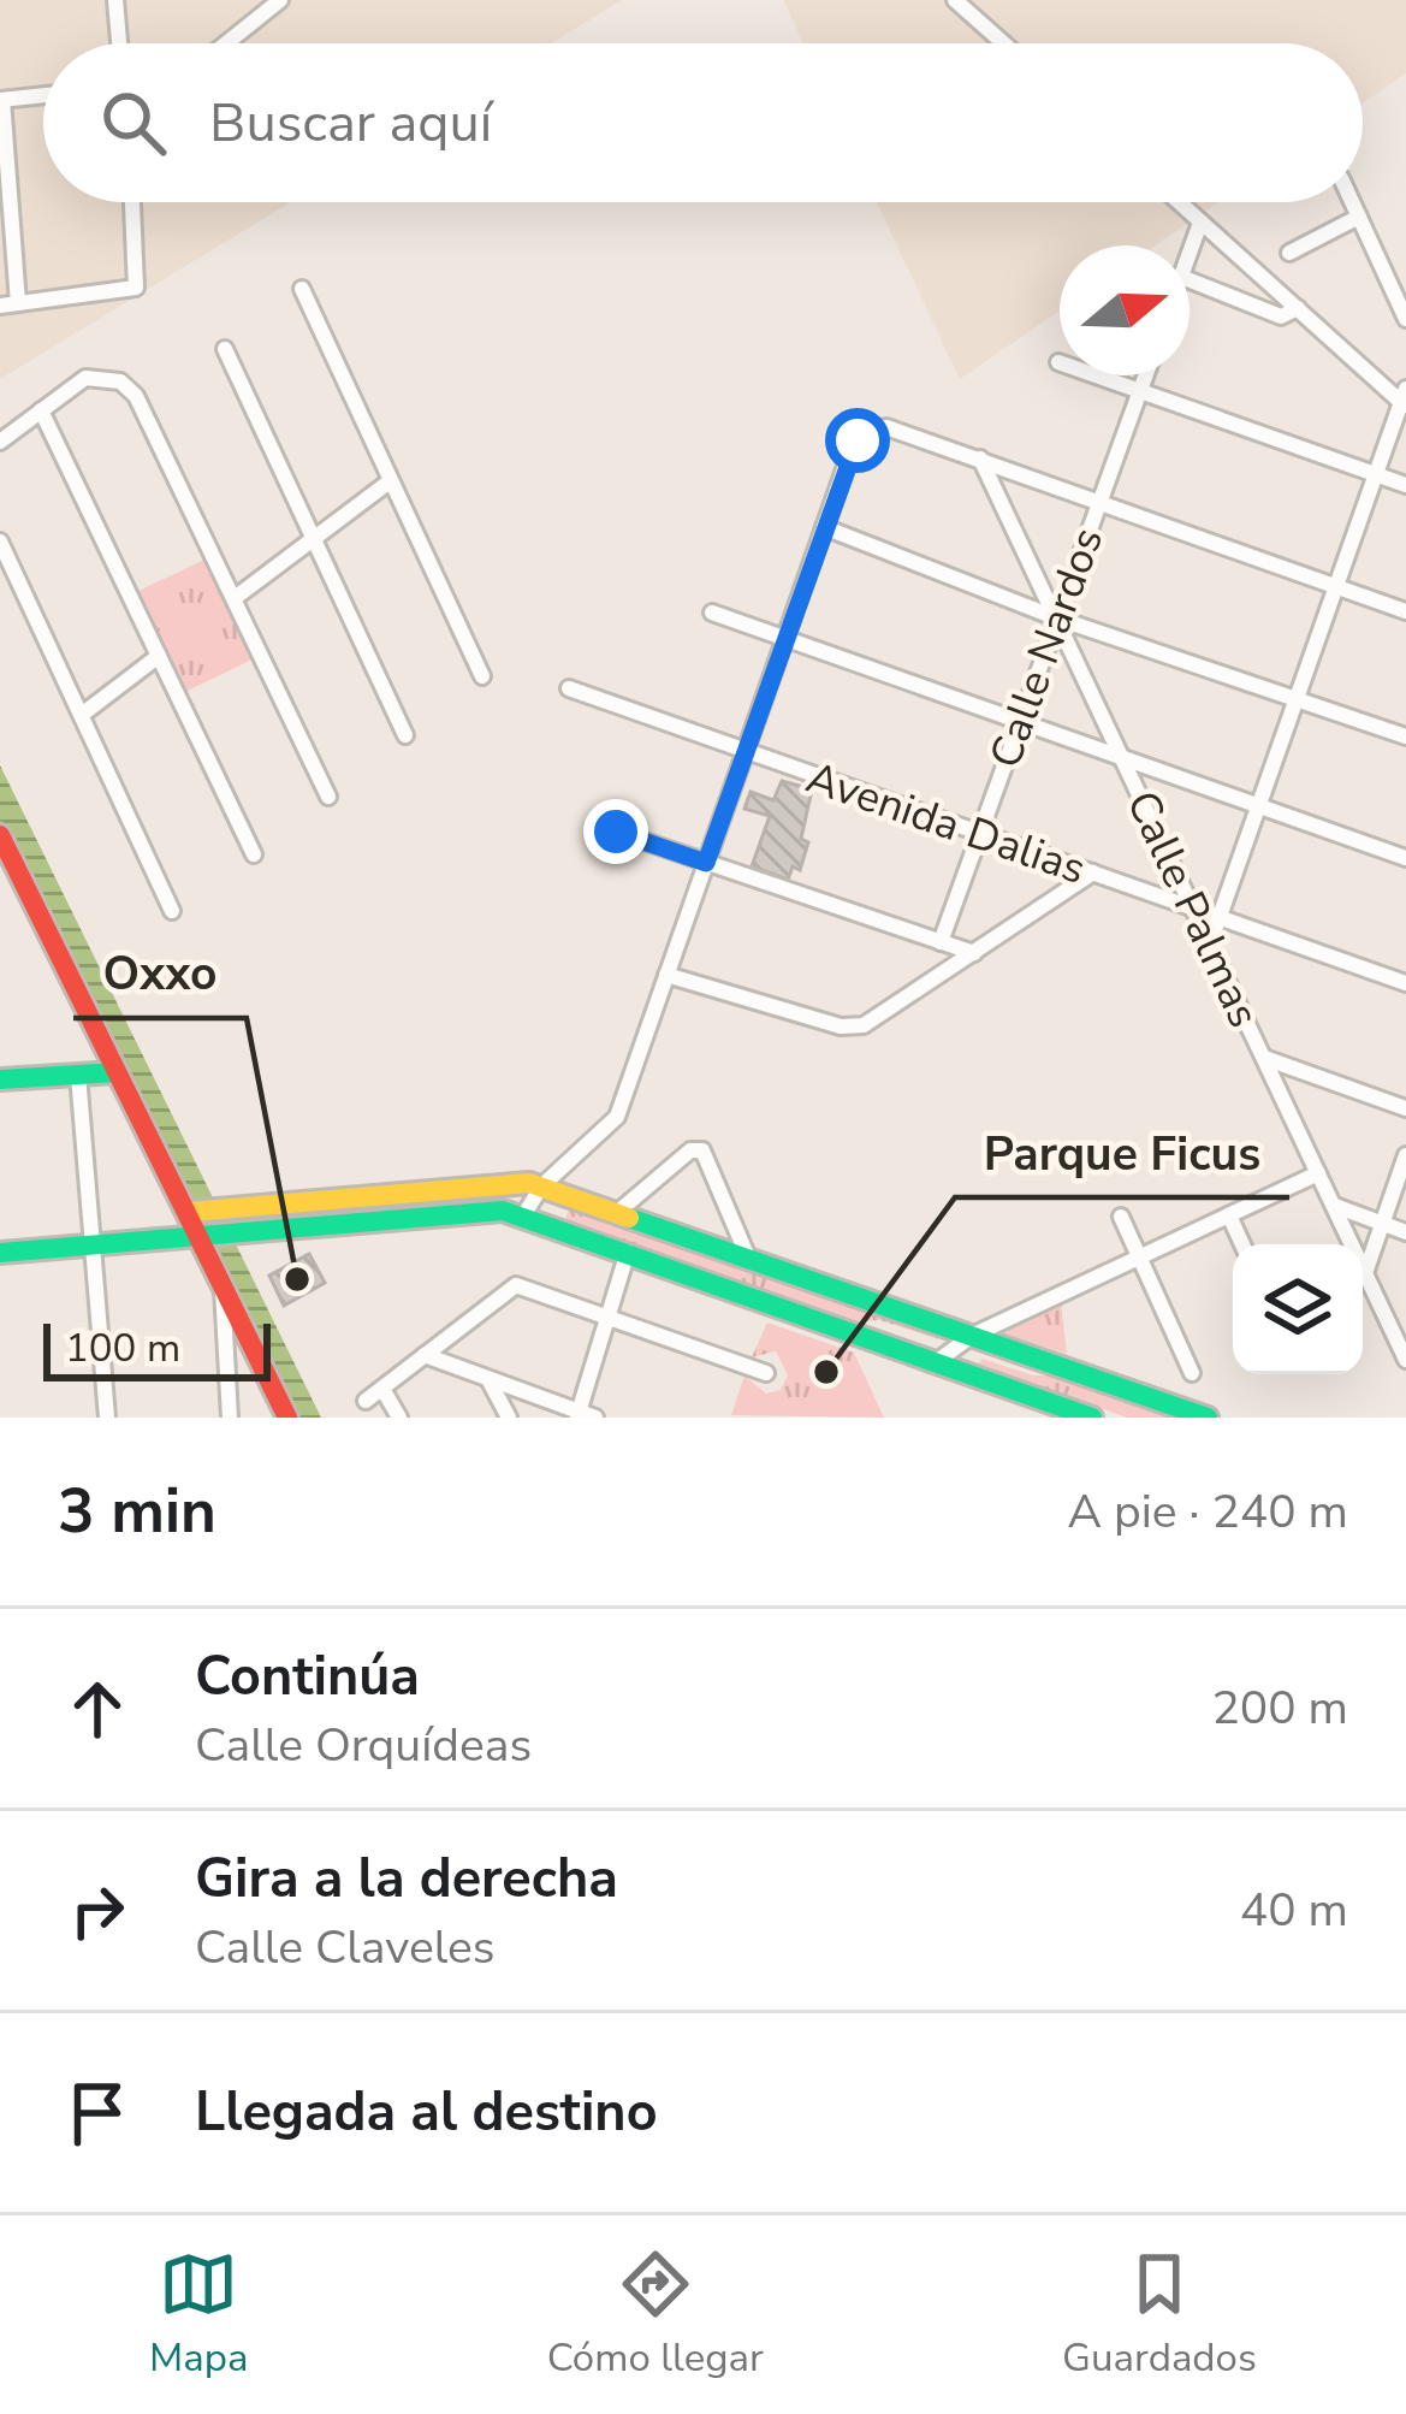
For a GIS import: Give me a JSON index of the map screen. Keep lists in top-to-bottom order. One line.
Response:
{"streets":{"street":["Calle Nardos","Avenida Dalias","Calle Palmas"]},"crossings":[["Calle Nardos","Avenida Dalias"],["Calle Nardos","Calle Palmas"],["Avenida Dalias","Calle Palmas"]],"places":["Oxxo","Parque Ficus"],"scale_bar":"100 m","north":"right","page":{"search":"Buscar aquí","scale":"100 m","heading":["3 min","A pie · 240 m"],"list":[["Continúa","Calle Orquídeas","200 m"],["Gira a la derecha","Calle Claveles","40 m"],"Llegada al destino"],"nav":["Mapa","Cómo llegar","Guardados"]}}
